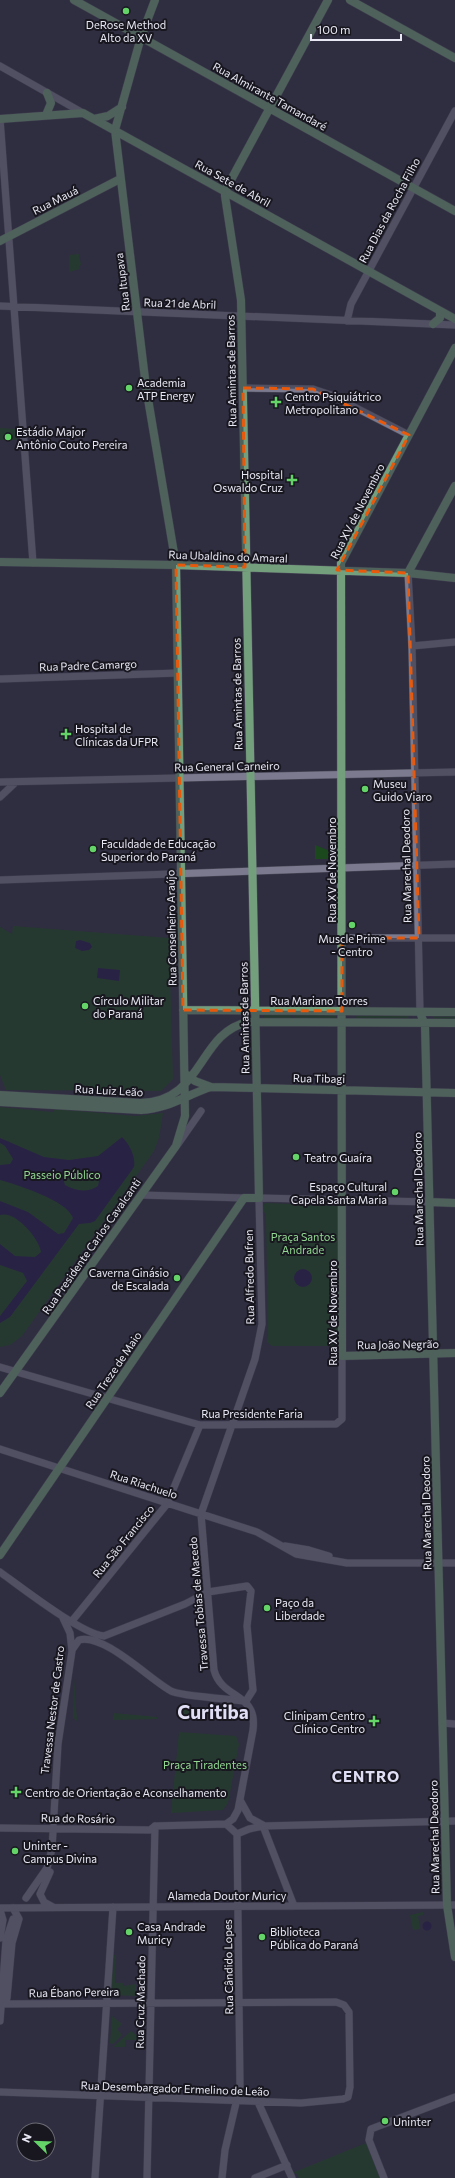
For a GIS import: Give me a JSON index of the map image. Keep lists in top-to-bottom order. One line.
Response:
{"streets":{"main road":["Rua Almirante Tamandaré","Rua Sete de Abril","Rua Mauá","Rua Itupava","Rua Amintas de Barros","Rua XV de Novembro","Rua Ubaldino do Amaral","Rua Marechal Deodoro","Rua Conselheiro Araújo","Rua Mariano Torres","Rua Tibagi","Rua Luiz Leão","Rua Presidente Carlos Cavalcanti","Rua João Negrão","Rua Treze de Maio"],"street":["Rua Dias da Rocha Filho","Rua 21 de Abril","Rua Padre Camargo","Rua General Carneiro","Rua Alfredo Bufren","Rua Presidente Faria","Rua Riachuelo","Rua São Francisco","Travessa Tobias de Macedo","Travessa Nestor de Castro","Rua do Rosário","Alameda Doutor Muricy","Rua Cândido Lopes","Rua Ébano Pereira","Rua Cruz Machado","Rua Desembargador Ermelino de Leão"]},"crossings":[["Rua Almirante Tamandaré","Rua Dias da Rocha Filho"],["Rua Almirante Tamandaré","Rua Itupava"],["Rua Sete de Abril","Rua Dias da Rocha Filho"],["Rua Sete de Abril","Rua Itupava"],["Rua Sete de Abril","Rua Amintas de Barros"],["Rua Mauá","Rua Itupava"],["Rua Dias da Rocha Filho","Rua 21 de Abril"],["Rua Itupava","Rua 21 de Abril"],["Rua Itupava","Rua Ubaldino do Amaral"],["Rua Itupava","Rua Conselheiro Araújo"],["Rua 21 de Abril","Rua Amintas de Barros"],["Rua Amintas de Barros","Rua Ubaldino do Amaral"],["Rua Amintas de Barros","Rua General Carneiro"],["Rua Amintas de Barros","Rua Mariano Torres"],["Rua Amintas de Barros","Rua Tibagi"],["Rua Amintas de Barros","Rua Luiz Leão"],["Rua Amintas de Barros","Rua Alfredo Bufren"],["Rua XV de Novembro","Rua Ubaldino do Amaral"],["Rua XV de Novembro","Rua General Carneiro"],["Rua XV de Novembro","Rua Mariano Torres"],["Rua XV de Novembro","Rua Tibagi"],["Rua XV de Novembro","Rua João Negrão"],["Rua XV de Novembro","Rua Presidente Faria"],["Rua Ubaldino do Amaral","Rua Marechal Deodoro"],["Rua Ubaldino do Amaral","Rua Conselheiro Araújo"],["Rua Padre Camargo","Rua Conselheiro Araújo"],["Rua General Carneiro","Rua Marechal Deodoro"],["Rua General Carneiro","Rua Conselheiro Araújo"],["Rua Marechal Deodoro","Rua Mariano Torres"],["Rua Marechal Deodoro","Rua Tibagi"],["Rua Marechal Deodoro","Rua João Negrão"],["Rua Marechal Deodoro","Rua Riachuelo"],["Rua Marechal Deodoro","Alameda Doutor Muricy"],["Rua Conselheiro Araújo","Rua Mariano Torres"],["Rua Conselheiro Araújo","Rua Tibagi"],["Rua Conselheiro Araújo","Rua Luiz Leão"],["Rua Conselheiro Araújo","Rua Presidente Carlos Cavalcanti"],["Rua Mariano Torres","Rua Luiz Leão"],["Rua Tibagi","Rua Luiz Leão"],["Rua Presidente Carlos Cavalcanti","Rua Presidente Faria"],["Rua Alfredo Bufren","Rua Presidente Faria"],["Rua Alfredo Bufren","Rua Riachuelo"],["Rua Alfredo Bufren","Travessa Tobias de Macedo"],["Rua Treze de Maio","Rua Presidente Faria"],["Rua Treze de Maio","Rua Riachuelo"],["Rua Presidente Faria","Rua São Francisco"],["Rua Riachuelo","Rua São Francisco"],["Rua Riachuelo","Travessa Tobias de Macedo"],["Travessa Nestor de Castro","Rua do Rosário"],["Rua do Rosário","Rua Cruz Machado"],["Alameda Doutor Muricy","Rua Cândido Lopes"],["Alameda Doutor Muricy","Rua Cruz Machado"],["Rua Cândido Lopes","Rua Ébano Pereira"],["Rua Cândido Lopes","Rua Desembargador Ermelino de Leão"],["Rua Ébano Pereira","Rua Cruz Machado"],["Rua Ébano Pereira","Rua Desembargador Ermelino de Leão"],["Rua Cruz Machado","Rua Desembargador Ermelino de Leão"]],"districts":["Curitiba","CENTRO"],"parks":["Passeio Público","Praça Santos Andrade","Praça Tiradentes"],"places":{"other":["DeRose Method Alto da XV","Academia ATP Energy","Estádio Major Antônio Couto Pereira","Museu Guido Viaro","Faculdade de Educação Superior do Paraná","Muscle Prime - Centro","Círculo Militar do Paraná","Teatro Guaíra","Espaço Cultural Capela Santa Maria","Caverna Ginásio de Escalada","Paço da Liberdade","Uninter - Campus Divina","Casa Andrade Muricy","Biblioteca Pública do Paraná","Uninter"],"health":["Centro Psiquiátrico Metropolitano","Hospital Oswaldo Cruz","Hospital de Clínicas da UFPR","Clinipam Centro Clínico Centro","Centro de Orientação e Aconselhamento"]},"scale_bar":"100 m","north":"top left"}
